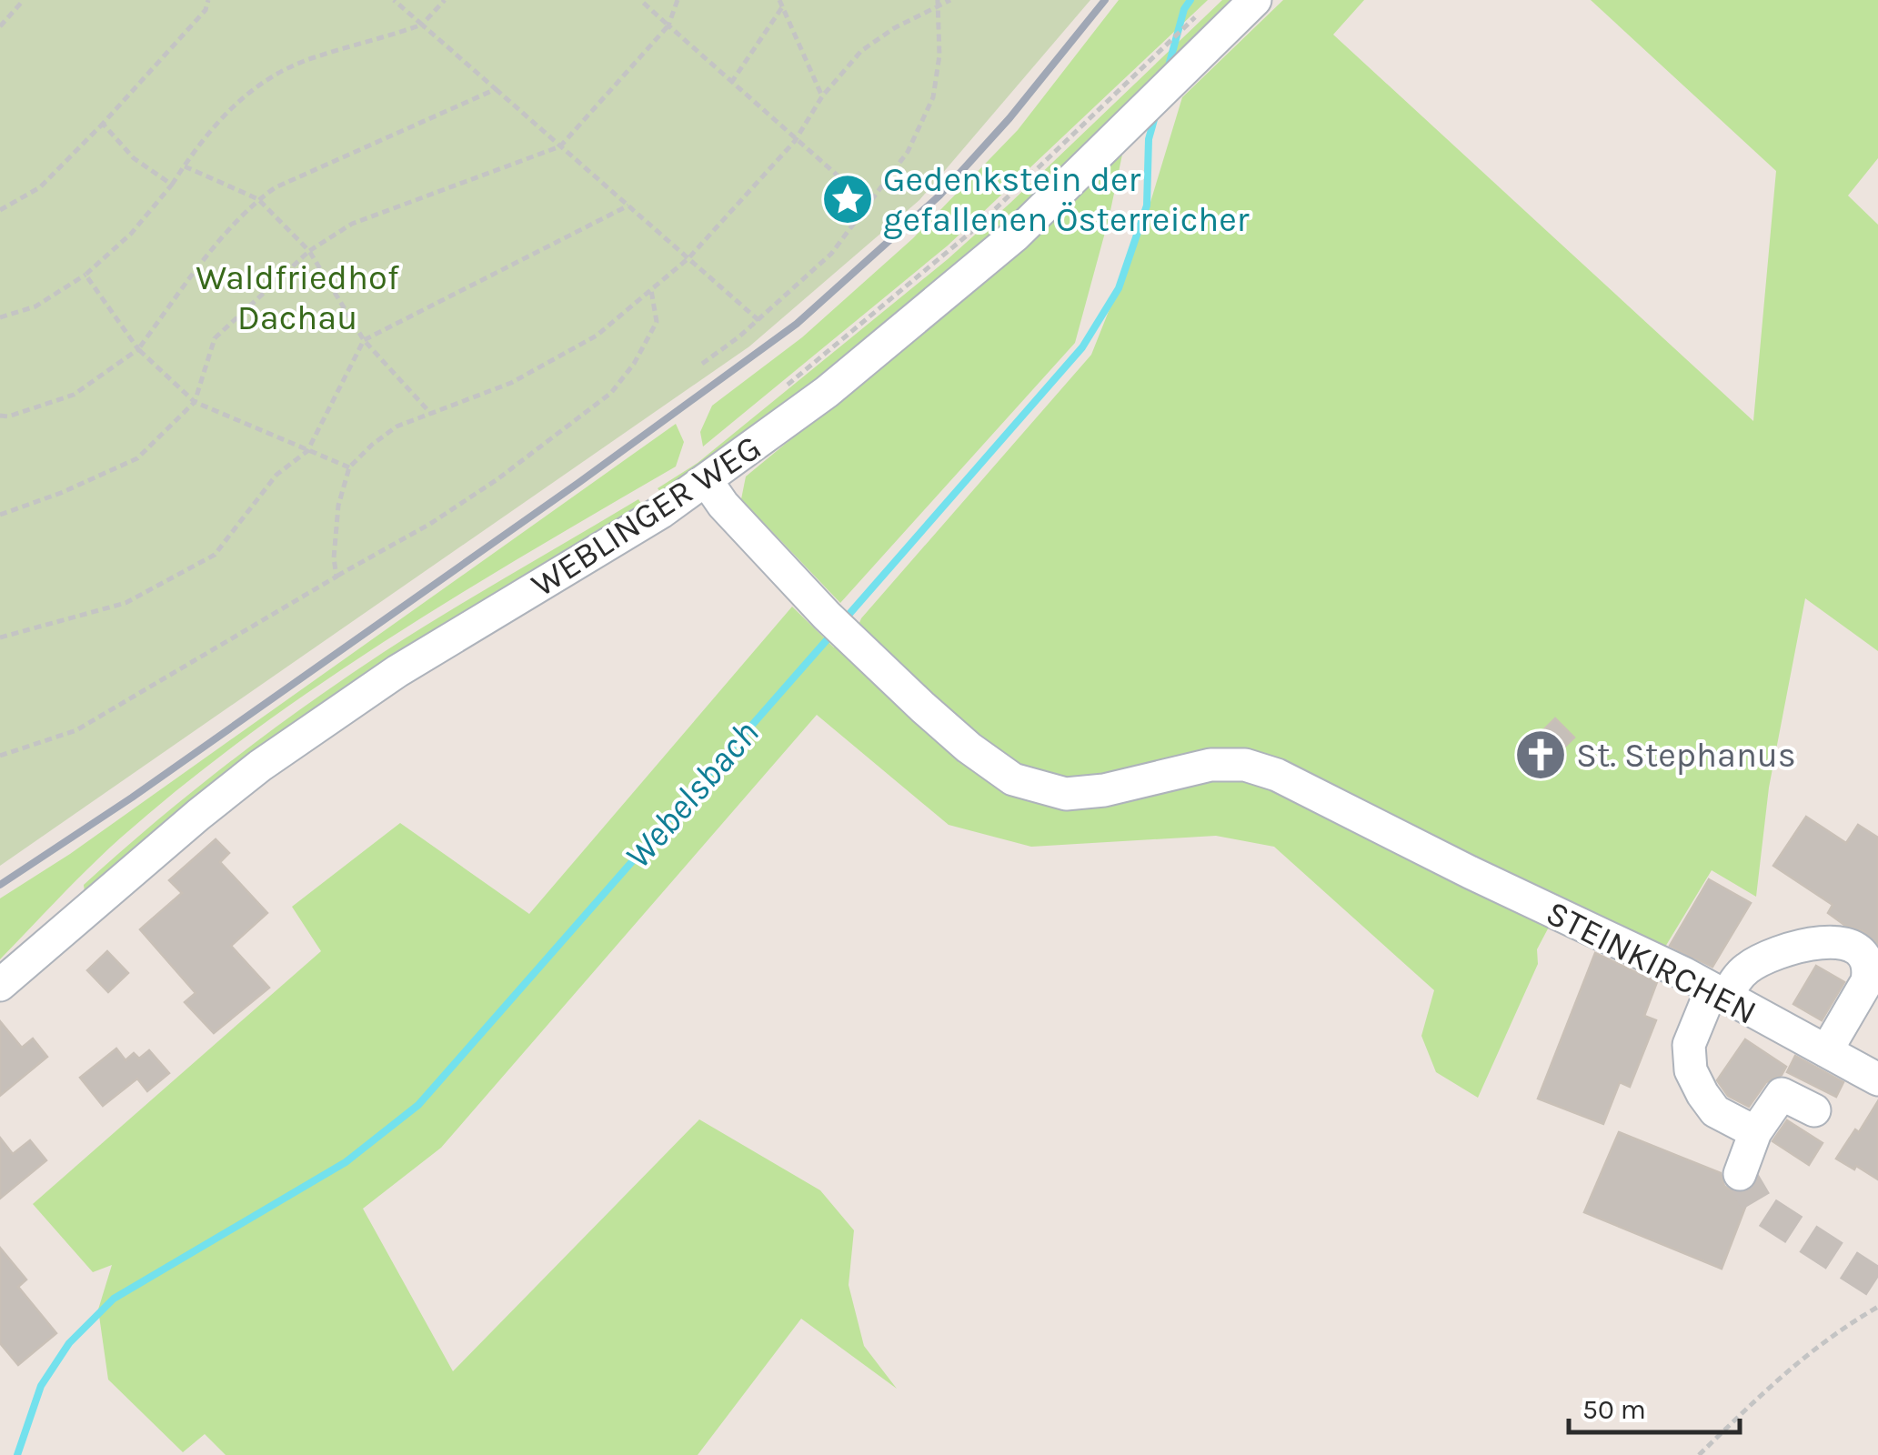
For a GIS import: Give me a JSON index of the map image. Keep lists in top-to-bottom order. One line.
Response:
{"streets":{"street":["WEBLINGER WEG","STEINKIRCHEN"]},"crossings":[["WEBLINGER WEG","STEINKIRCHEN"]],"water":["Webelsbach"],"parks":["Waldfriedhof Dachau"],"places":{"place":["Gedenkstein der gefallenen Österreicher"],"church":["St. Stephanus"]},"scale_bar":"50 m"}
